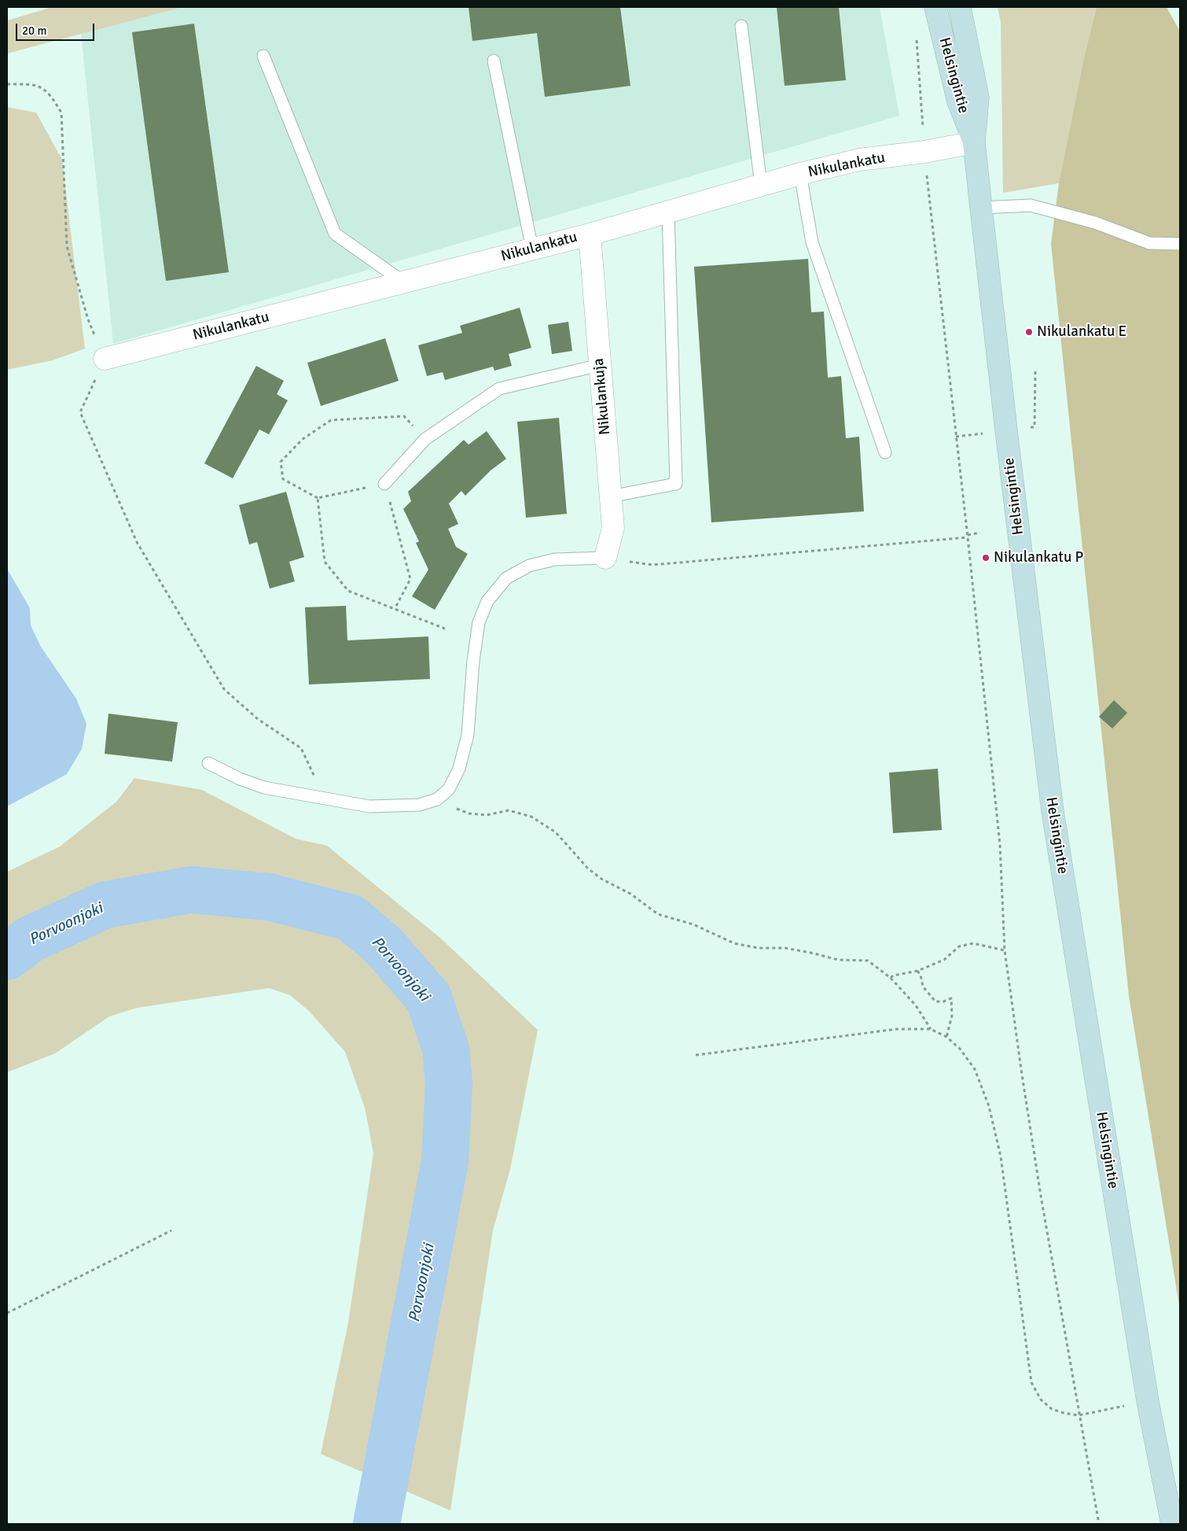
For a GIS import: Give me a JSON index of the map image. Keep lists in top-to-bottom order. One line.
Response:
{"streets":{"main road":["Helsingintie"],"street":["Nikulankatu","Nikulankuja"]},"crossings":[["Helsingintie","Nikulankatu"],["Nikulankatu","Nikulankuja"]],"water":["Porvoonjoki"],"places":["Nikulankatu E","Nikulankatu P"],"scale_bar":"20 m"}
